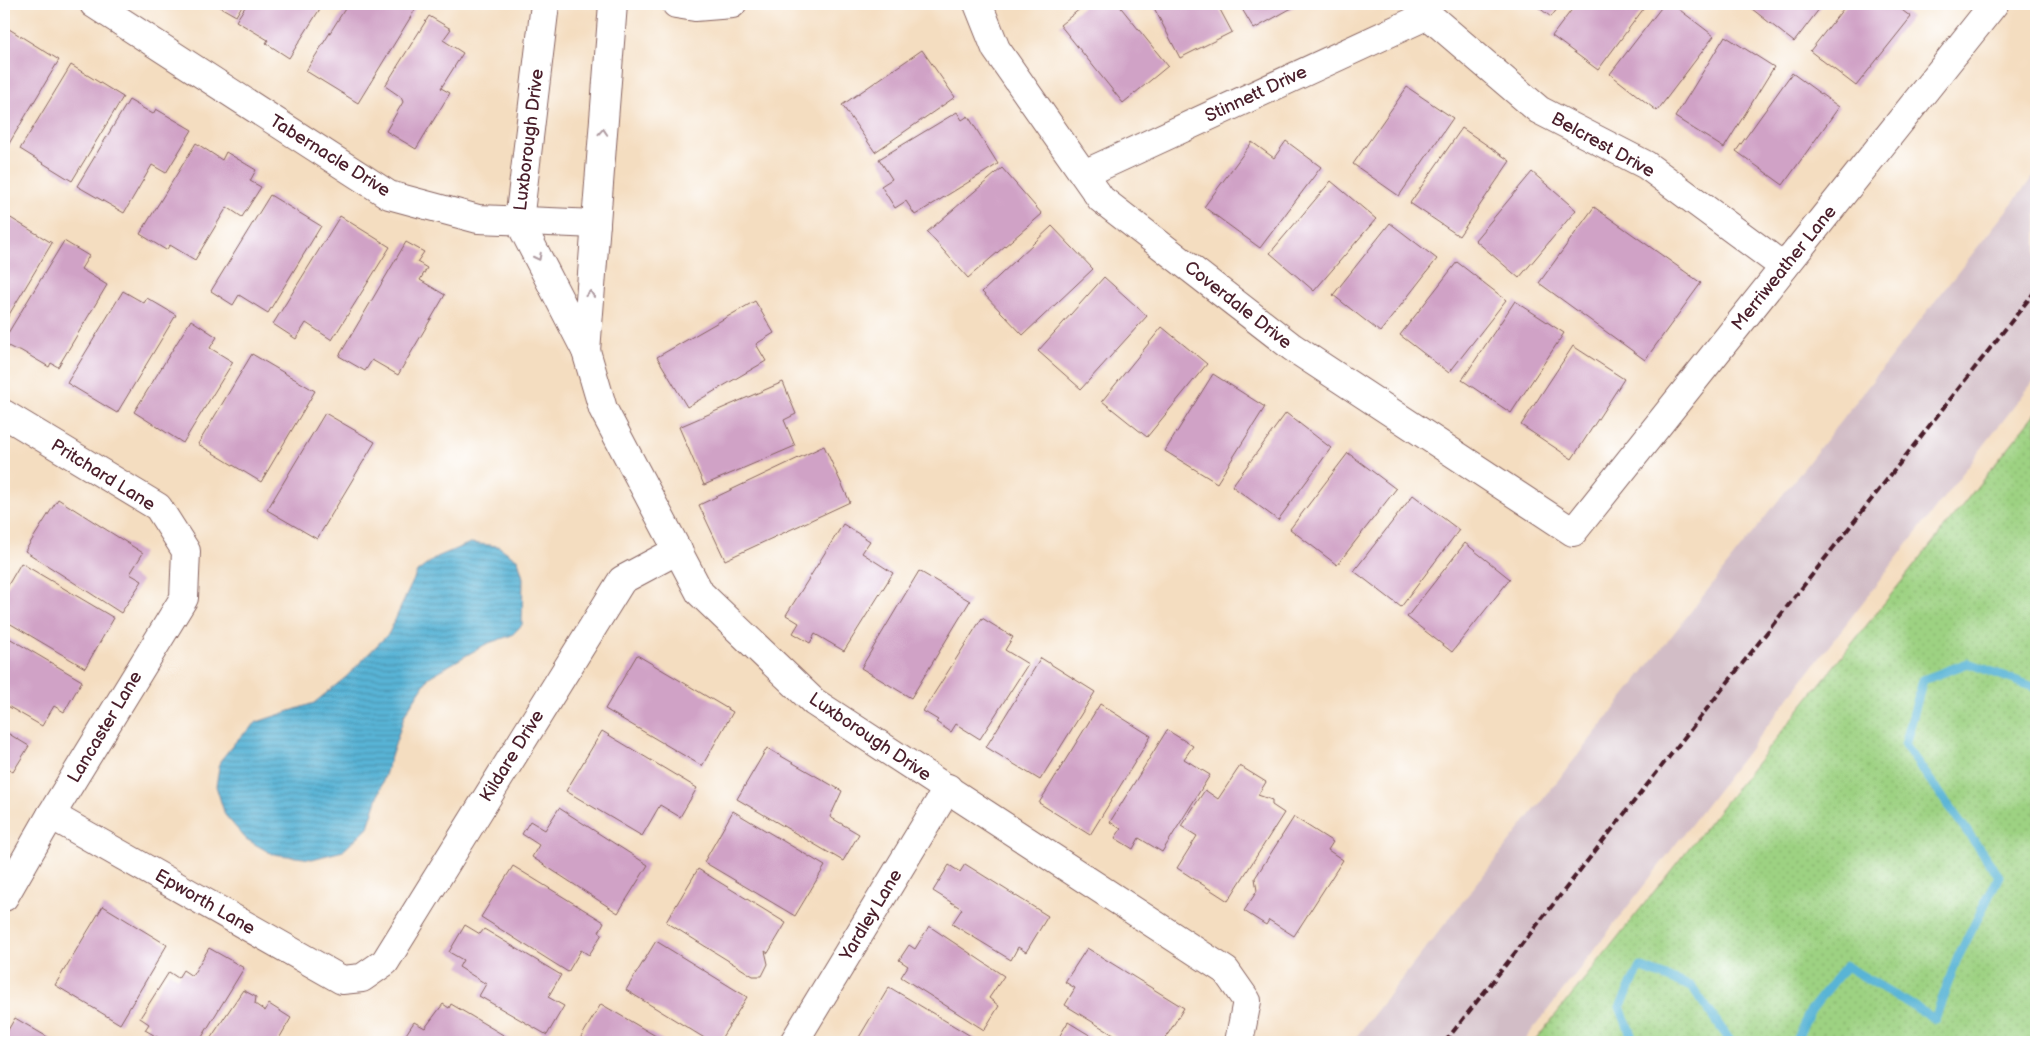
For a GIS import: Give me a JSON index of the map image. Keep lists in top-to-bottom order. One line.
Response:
{"streets":{"street":["Stinnett Drive","Luxborough Drive","Belcrest Drive","Tabernacle Drive","Merriweather Lane","Coverdale Drive","Pritchard Lane","Lancaster Lane","Kildare Drive","Epworth Lane","Yardley Lane"]},"crossings":[["Stinnett Drive","Belcrest Drive"],["Stinnett Drive","Coverdale Drive"],["Luxborough Drive","Tabernacle Drive"],["Luxborough Drive","Kildare Drive"],["Luxborough Drive","Yardley Lane"],["Belcrest Drive","Merriweather Lane"],["Merriweather Lane","Coverdale Drive"],["Pritchard Lane","Lancaster Lane"],["Lancaster Lane","Epworth Lane"],["Kildare Drive","Epworth Lane"]]}
